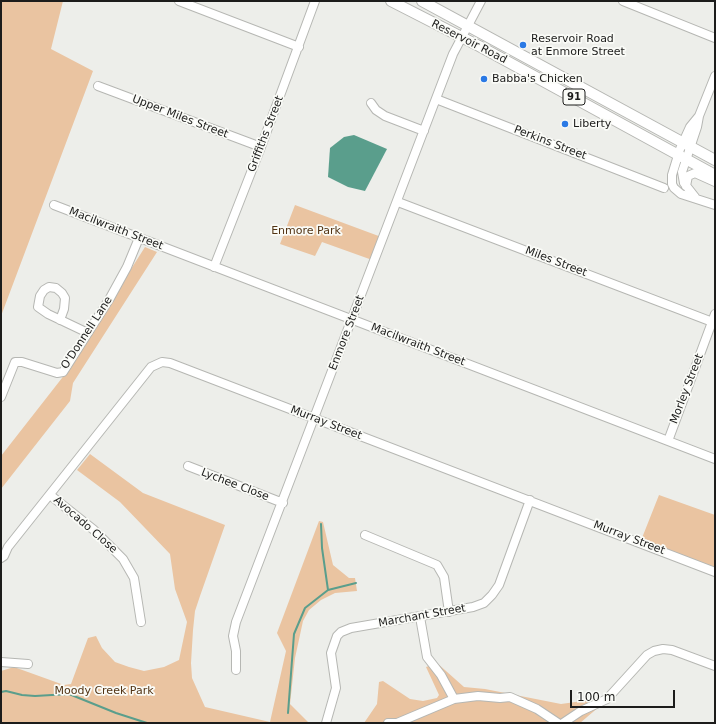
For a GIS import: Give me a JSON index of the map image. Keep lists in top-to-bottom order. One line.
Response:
{"streets":{"main road":["Reservoir Road","91"],"street":["Upper Miles Street","Griffiths Street","Perkins Street","Macilwraith Street","Miles Street","O'Donnell Lane","Enmore Street","Morley Street","Murray Street","Lychee Close","Avocado Close","Marchant Street"]},"crossings":[["Reservoir Road","Enmore Street"],["Upper Miles Street","Griffiths Street"],["Griffiths Street","Macilwraith Street"],["Perkins Street","Enmore Street"],["Macilwraith Street","O'Donnell Lane"],["Macilwraith Street","Enmore Street"],["Macilwraith Street","Morley Street"],["Miles Street","Enmore Street"],["Miles Street","Morley Street"],["Enmore Street","Murray Street"],["Enmore Street","Lychee Close"],["Murray Street","Avocado Close"],["Murray Street","Marchant Street"]],"parks":["Enmore Park","Moody Creek Park"],"places":["Reservoir Road at Enmore Street","Babba's Chicken","Liberty"],"scale_bar":"100 m"}
